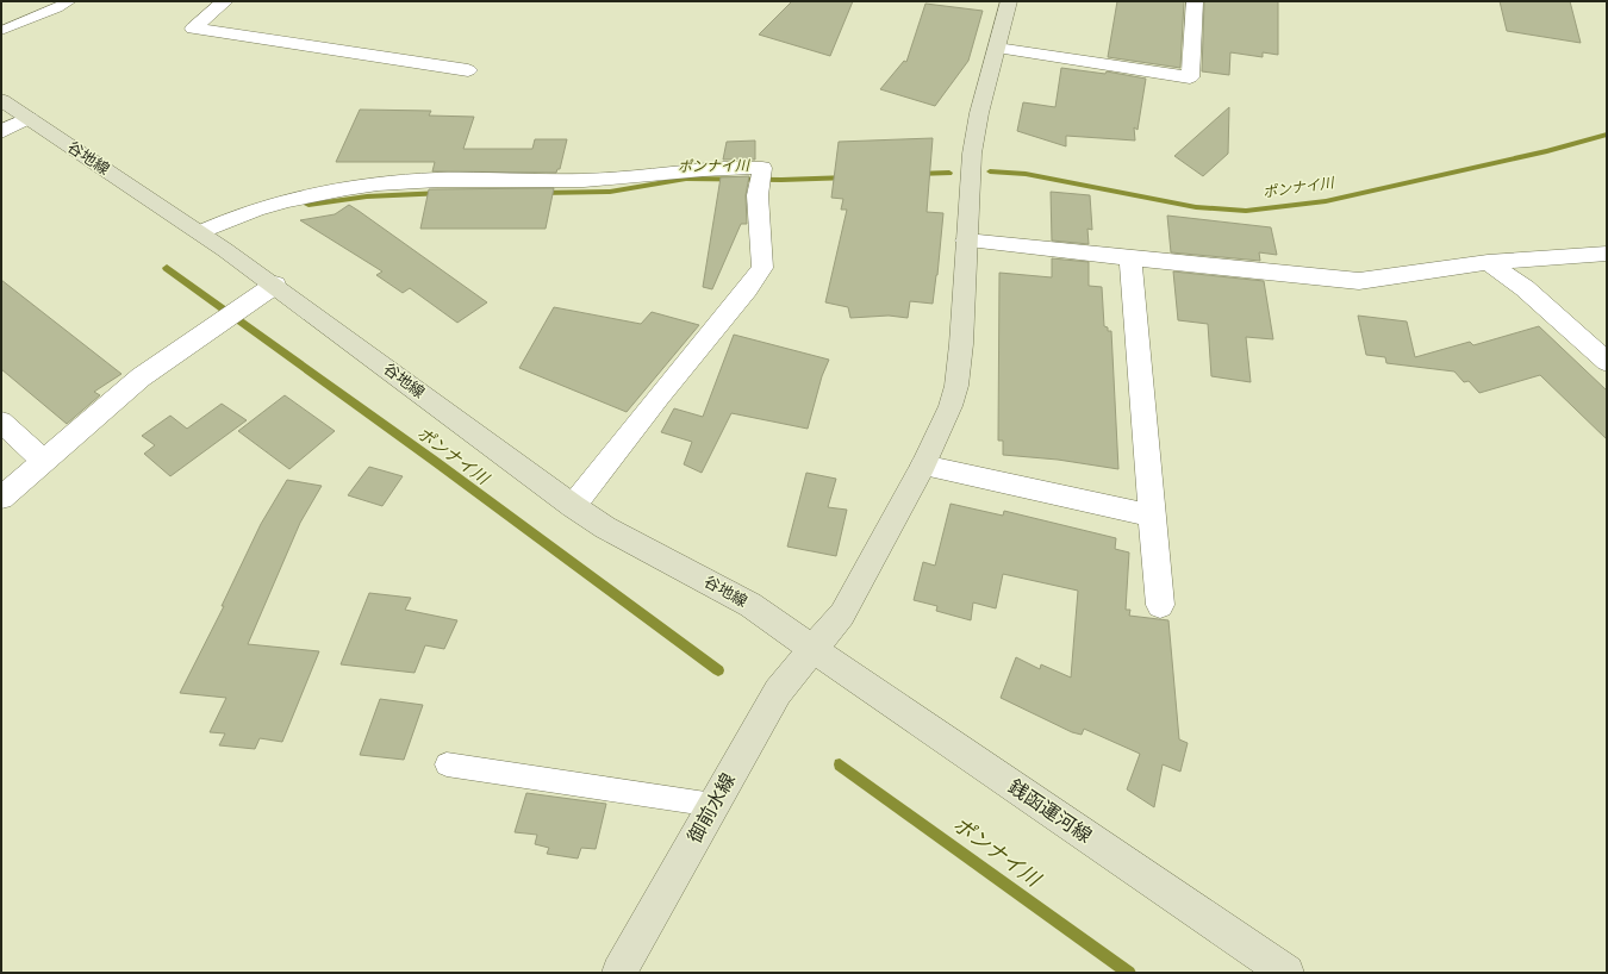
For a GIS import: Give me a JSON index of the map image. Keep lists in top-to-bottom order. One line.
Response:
{"streets":{"street":["谷地線","御前水線","銭函運河線"]},"crossings":[["谷地線","御前水線"],["谷地線","銭函運河線"],["御前水線","銭函運河線"]],"water":["ポンナイ川"]}
